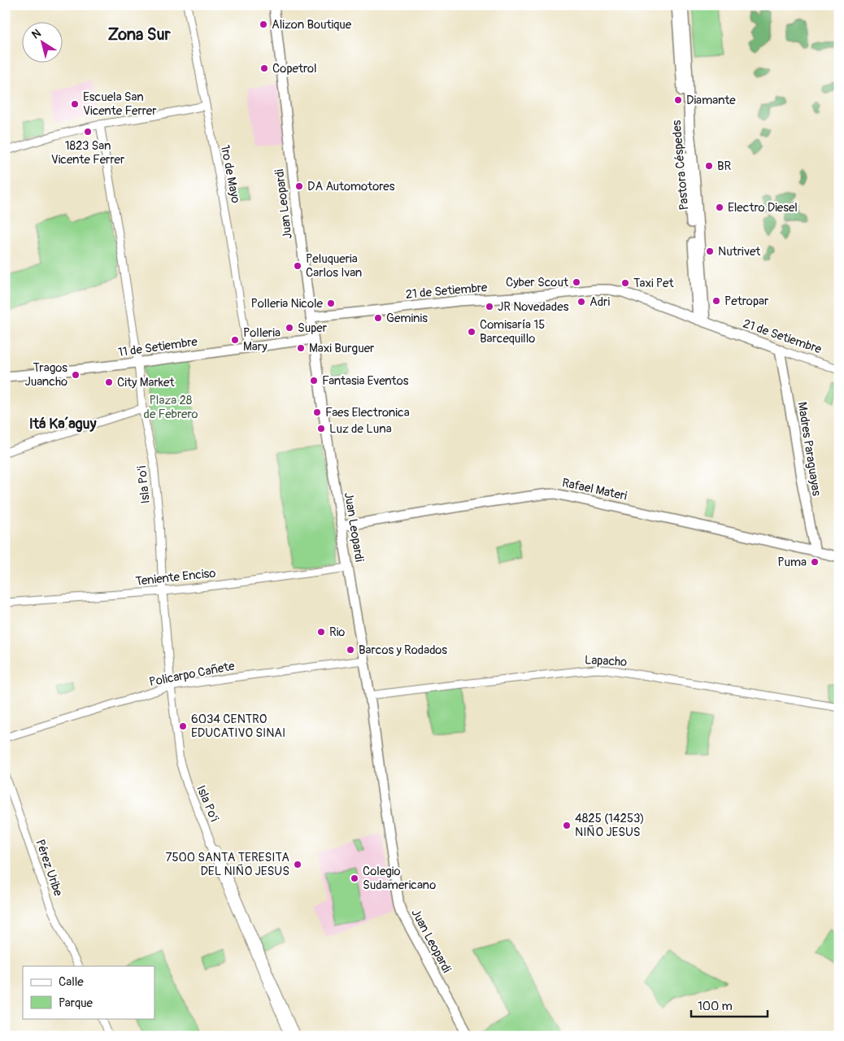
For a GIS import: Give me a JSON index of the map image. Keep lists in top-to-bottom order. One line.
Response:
{"streets":{"main road":["Pastora Céspedes","Juan Leopardi","21 de Setiembre","11 de Setiembre","Madres Paraguayas","Rafael Materi"],"street":["1ro de Mayo","Isla Po'i","Teniente Enciso","Lapacho","Policarpo Cañete","Pérez Uribe"]},"crossings":[["Pastora Céspedes","21 de Setiembre"],["1ro de Mayo","11 de Setiembre"],["Juan Leopardi","21 de Setiembre"],["Juan Leopardi","11 de Setiembre"],["Juan Leopardi","Rafael Materi"],["Juan Leopardi","Teniente Enciso"],["Juan Leopardi","Lapacho"],["Juan Leopardi","Policarpo Cañete"],["21 de Setiembre","Madres Paraguayas"],["11 de Setiembre","Isla Po'i"],["Madres Paraguayas","Rafael Materi"],["Isla Po'i","Teniente Enciso"],["Isla Po'i","Policarpo Cañete"]],"districts":["Zona Sur","Itá Ka´aguy"],"parks":["Plaza 28 de Febrero"],"places":["Alizon Boutique","Copetrol","Diamante","Escuela San Vicente Ferrer","1823 San Vicente Ferrer","BR","DA Automotores","Electro Diesel","Nutrivet","Peluqueria Carlos Ivan","Cyber Scout","Taxi Pet","Petropar","Adri","Polleria Nicole","JR Novedades","Geminis","Super","Comisaría 15 Barcequillo","Polleria Mary","Maxi Burguer","Tragos Juancho","Fantasia Eventos","City Market","Faes Electronica","Luz de Luna","Puma","Rio","Barcos y Rodados","6034 CENTRO EDUCATIVO SINAI","4825 (14253) NIÑO JESUS","7500 SANTA TERESITA DEL NIÑO JESUS","Colegio Sudamericano"],"legend":["Calle","Parque"],"scale_bar":"100 m","north":"top left"}
